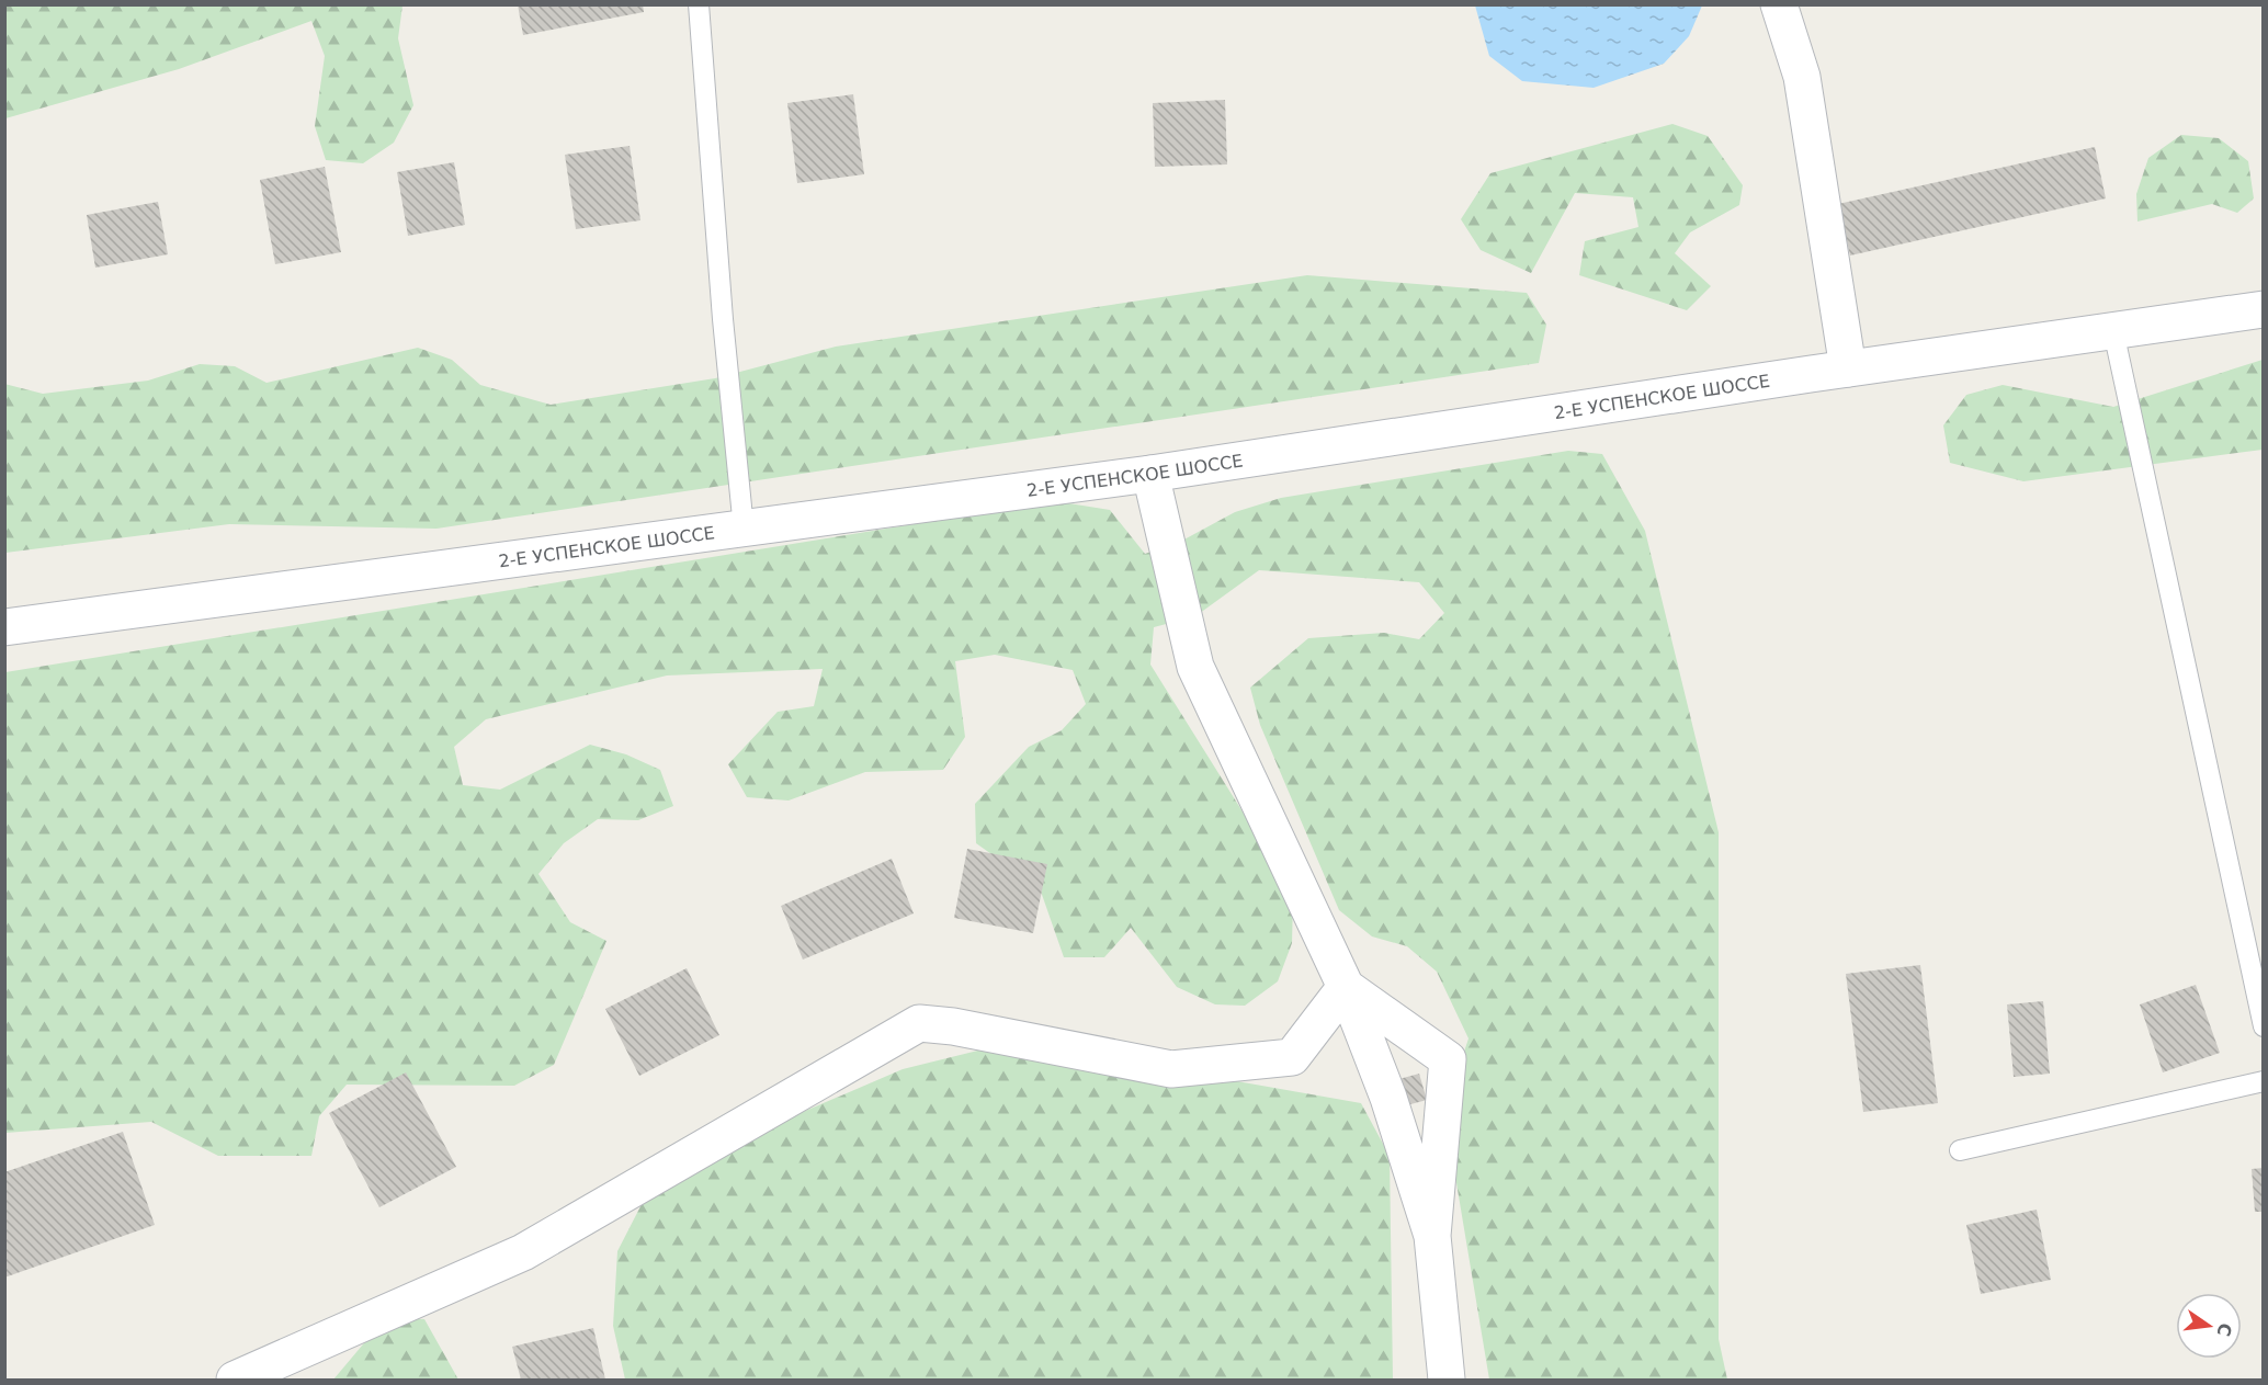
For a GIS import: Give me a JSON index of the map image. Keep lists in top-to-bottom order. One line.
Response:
{"streets":{"street":["2-Е УСПЕНСКОЕ ШОССЕ"]},"north":"right"}
